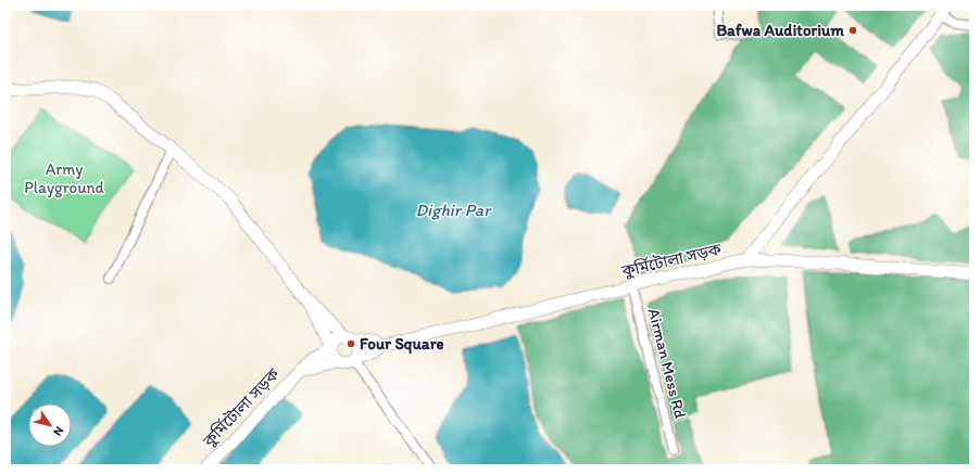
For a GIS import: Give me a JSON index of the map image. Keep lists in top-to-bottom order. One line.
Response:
{"streets":{"street":["কুর্মিটোলা সড়ক","Airman Mess Rd"]},"crossings":[["কুর্মিটোলা সড়ক","Airman Mess Rd"]],"water":["Dighir Par"],"parks":["Army Playground"],"places":["Bafwa Auditorium","Four Square"],"north":"bottom right"}
